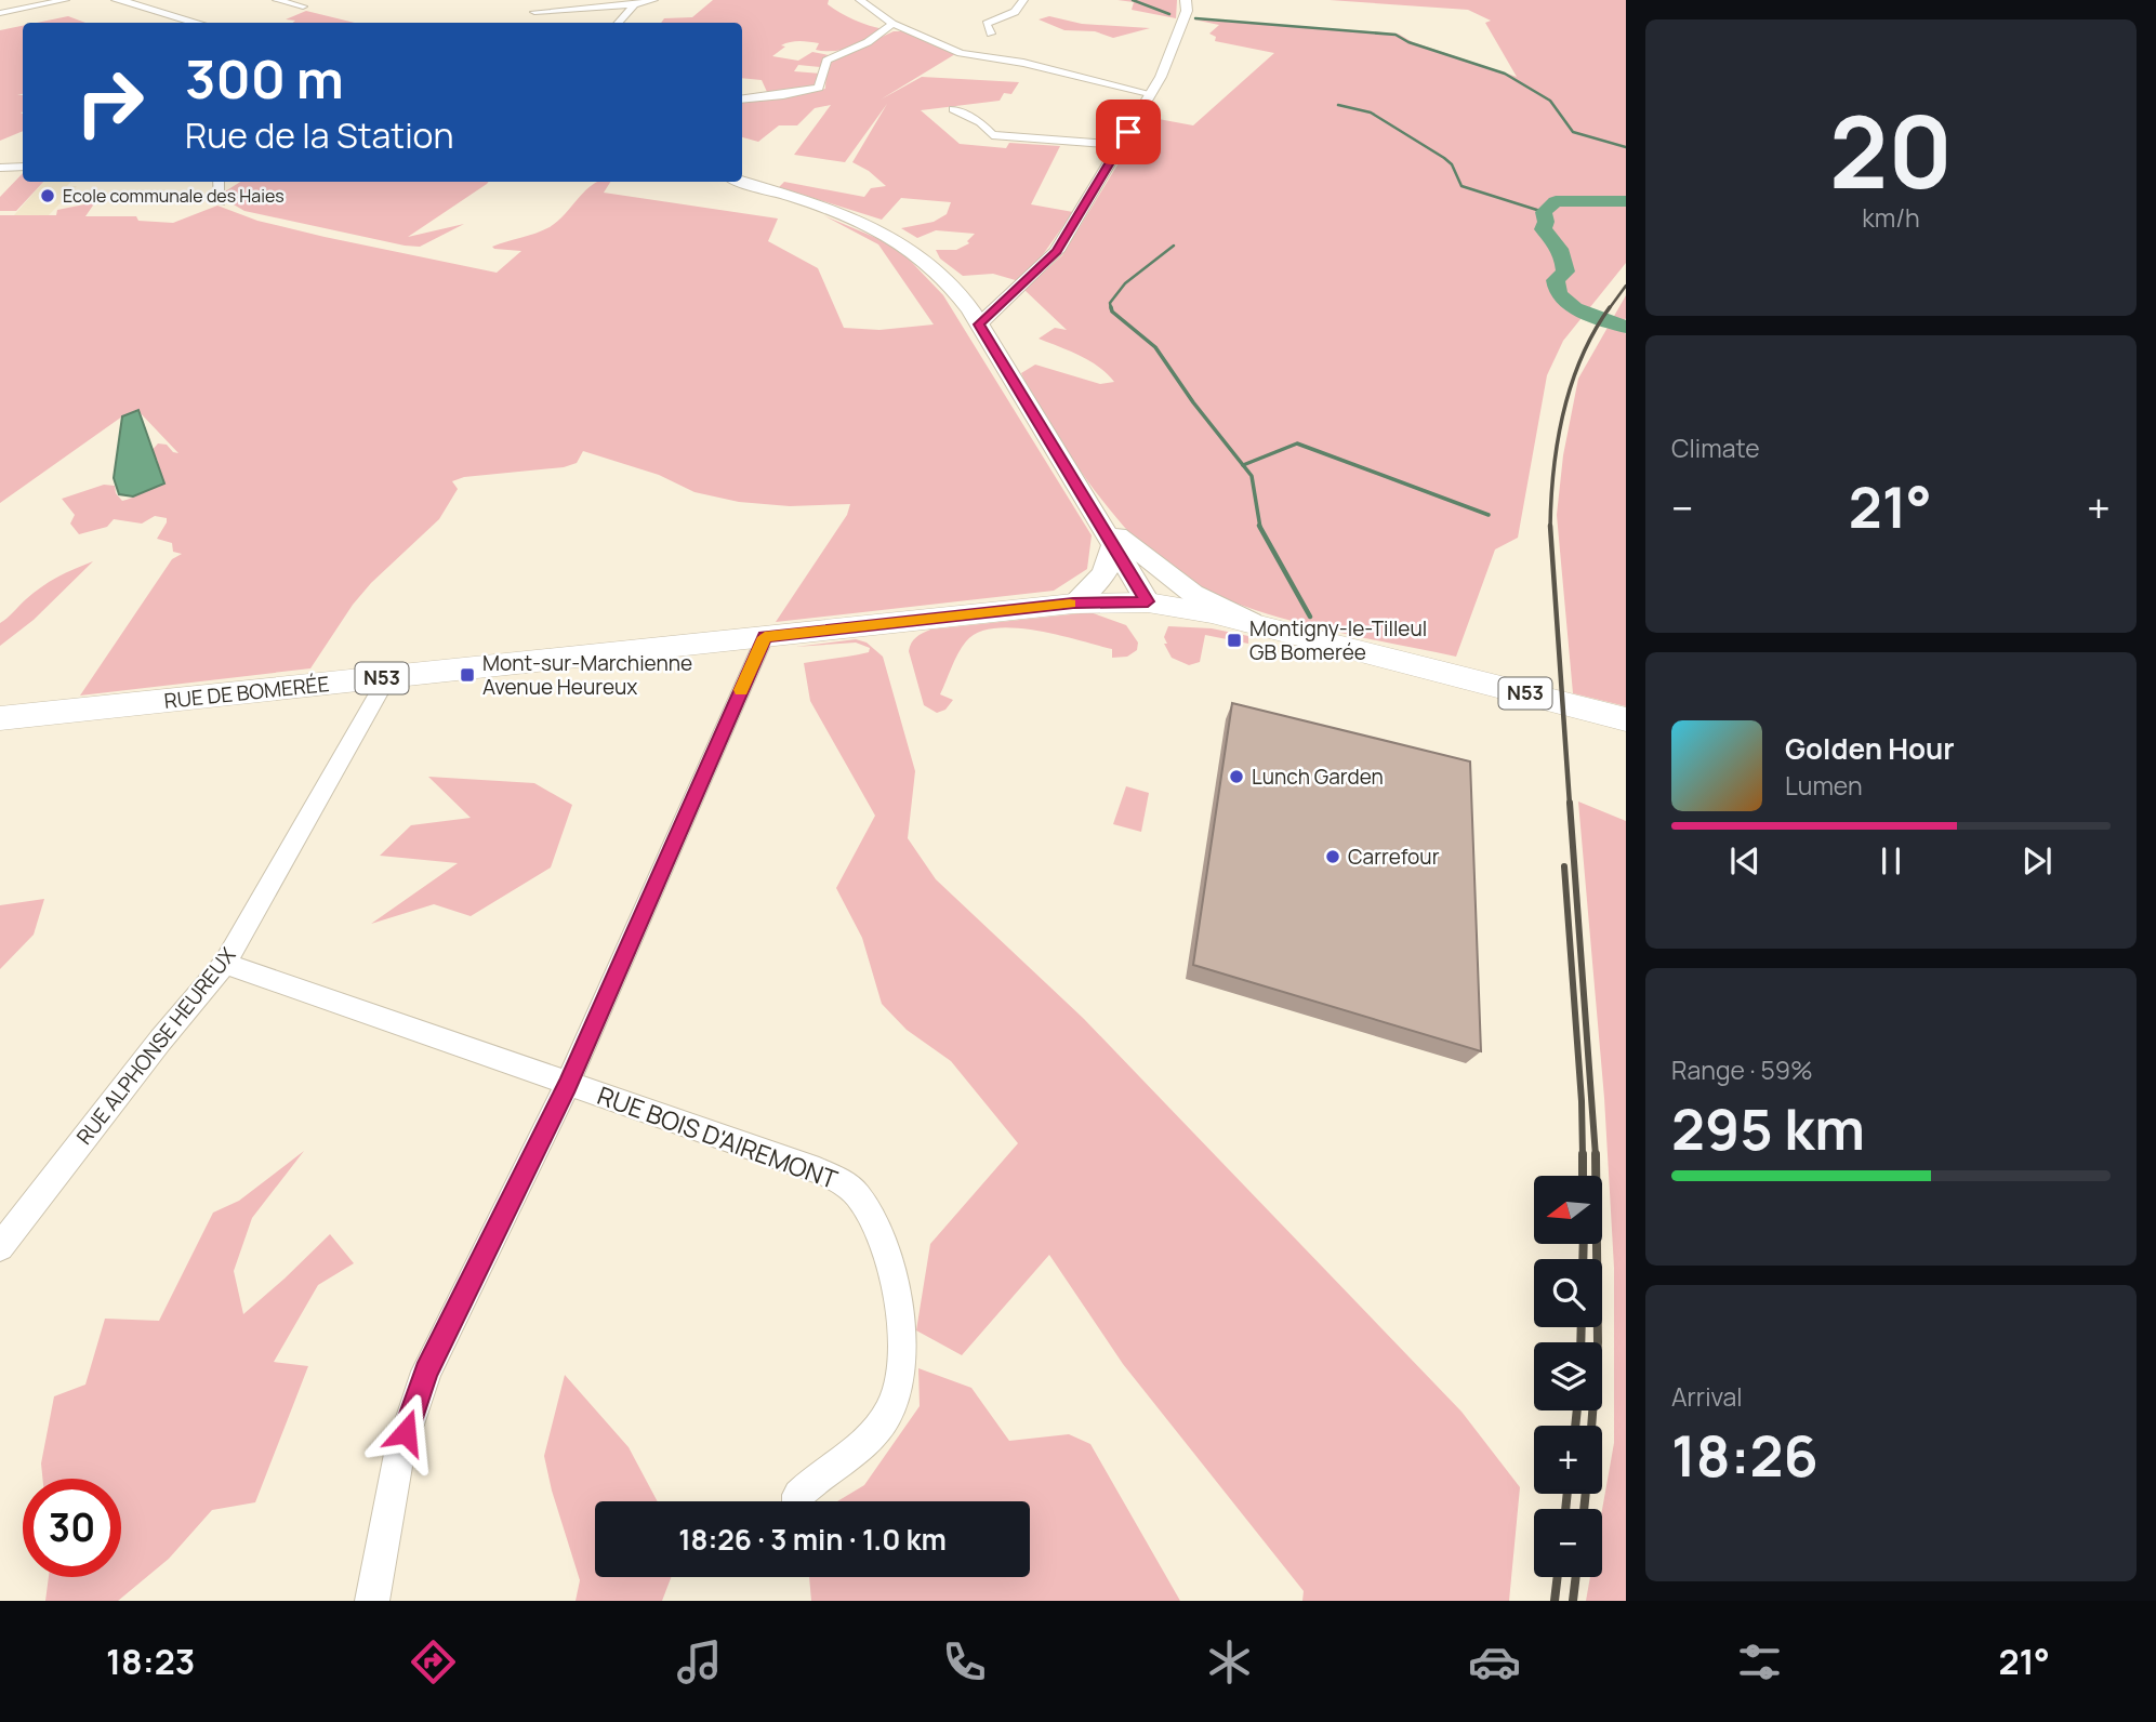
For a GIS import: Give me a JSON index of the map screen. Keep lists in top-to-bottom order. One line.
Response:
{"streets":{"main road":["N53","RUE DE BOMERÉE"],"street":["RUE ALPHONSE HEUREUX","RUE BOIS D'AIREMONT"]},"crossings":[["N53","RUE DE BOMERÉE"],["RUE DE BOMERÉE","RUE ALPHONSE HEUREUX"],["RUE ALPHONSE HEUREUX","RUE BOIS D'AIREMONT"]],"places":{"other":["Ecole communale des Haies","Lunch Garden","Carrefour"],"transit":["Montigny-le-Tilleul GB Bomerée","Mont-sur-Marchienne Avenue Heureux"]},"north":"left","page":{"tile":[["20","km/h"],"Climate",["Range · 59%","295 km"],["Arrival","18:26"]],"turn":["300 m","Rue de la Station"],"heat":["−","21°","+"],"song":["Golden Hour","Lumen"],"map_buttons":["+","−"],"limit":"30","trip":"18:26 · 3 min · 1.0 km","tabs":["18:23","21°"]}}
